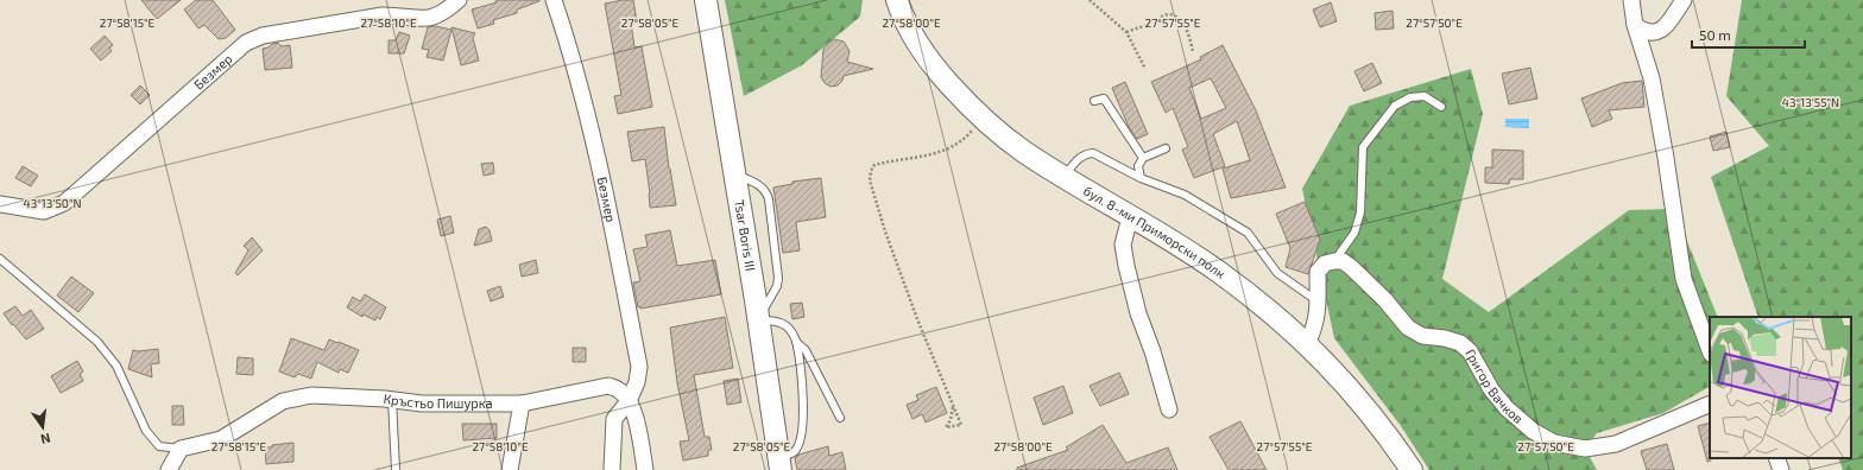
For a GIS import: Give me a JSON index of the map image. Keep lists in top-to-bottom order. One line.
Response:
{"streets":{"street":["Безмер","бул. 8-ми Приморски полк","Tsar Boris III","Григор Вачков","Кръстьо Пишурка"]},"crossings":[["Безмер","Кръстьо Пишурка"]],"scale_bar":"50 m","north":"bottom","coordinates":["27°58'15\"E","27°58'10\"E","27°58'05\"E","27°58'00\"E","27°57'55\"E","27°57'50\"E","43°13'55\"N","43°13'50\"N"]}
